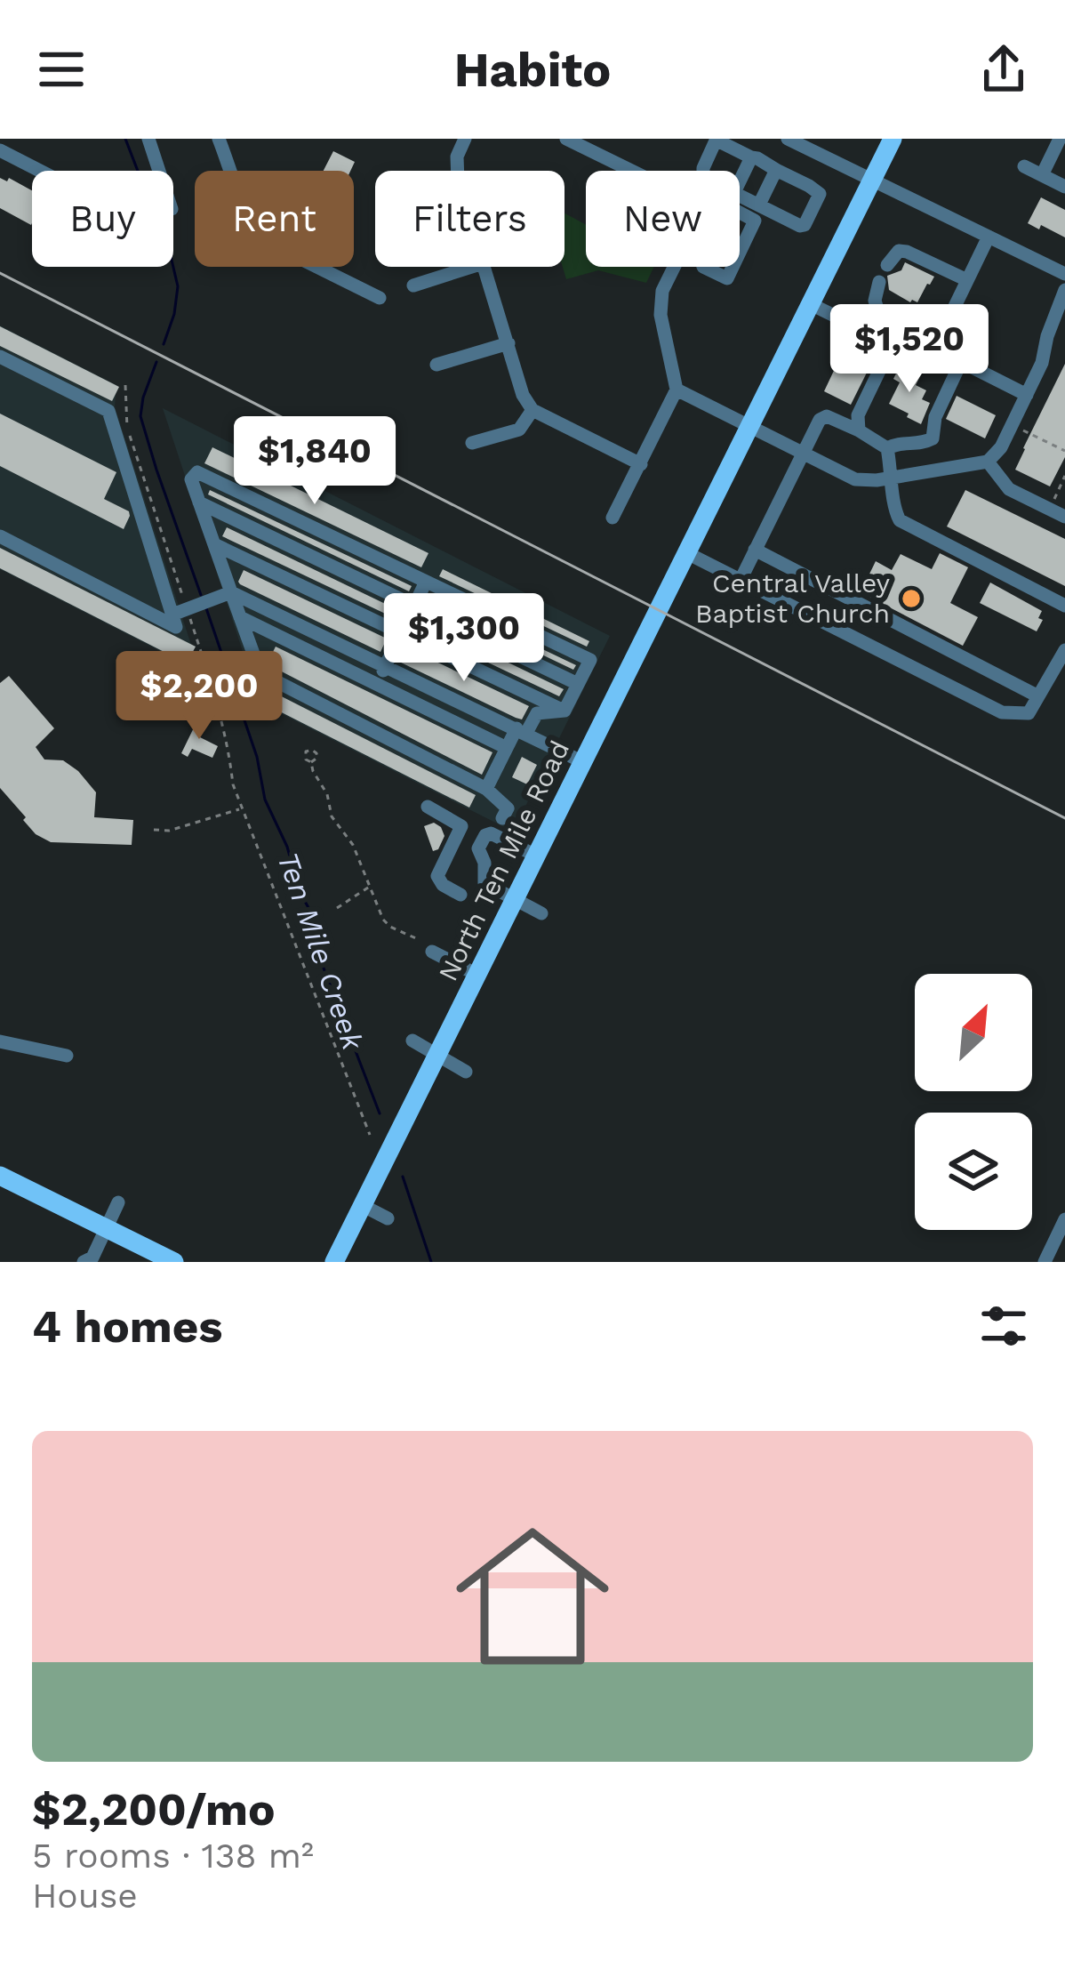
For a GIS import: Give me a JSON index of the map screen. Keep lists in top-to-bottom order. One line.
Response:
{"streets":{"main road":["North Ten Mile Road"]},"water":["Ten Mile Creek"],"places":["Central Valley Baptist Church"],"north":"top right","page":{"header":"Habito","chip":["Buy","Rent","Filters","New"],"price":["$1,520","$1,840","$1,300","$2,200"],"heading":"4 homes","list":[{"name":"$2,200/mo","note":"5 rooms · 138 m² · House"}]}}
